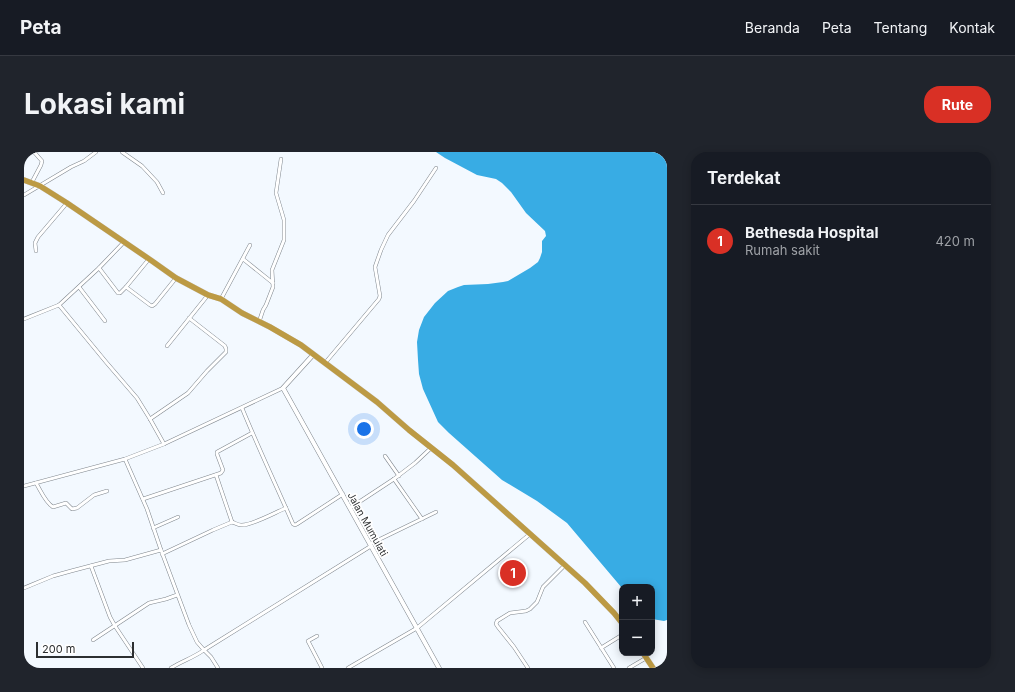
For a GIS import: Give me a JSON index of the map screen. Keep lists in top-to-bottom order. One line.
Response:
{"streets":{"street":["Jalan Mumulati"]},"scale_bar":"200 m","page":{"header":"Peta","nav":["Beranda","Peta","Tentang","Kontak"],"buttons":"Rute","title":"Lokasi kami","heading":"Terdekat","list":[{"mark":"1","name":"Bethesda Hospital","note":"Rumah sakit","value":"420 m"}],"pins":"1","map_buttons":["+","−"],"scale":"200 m"}}
